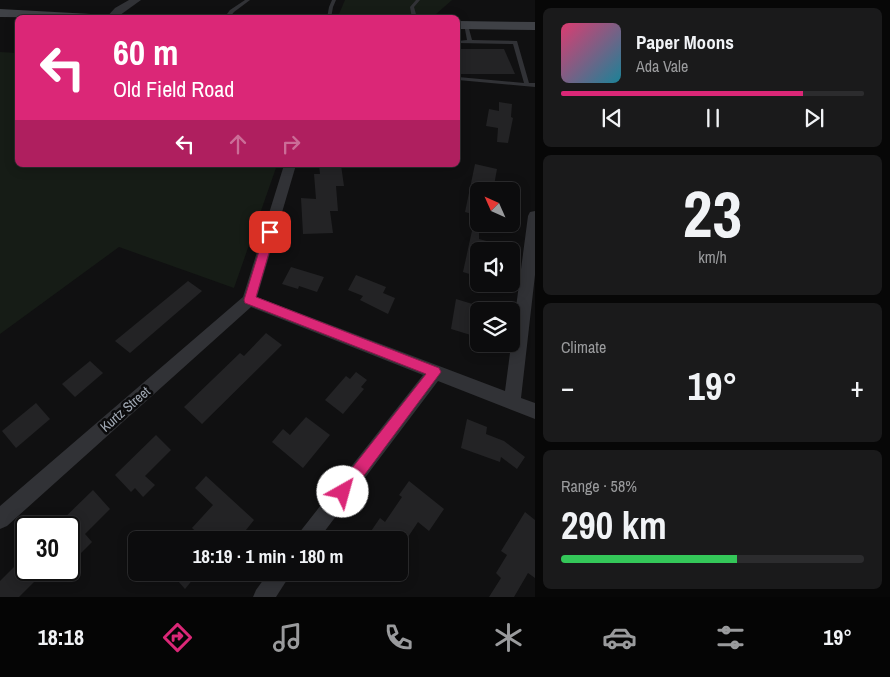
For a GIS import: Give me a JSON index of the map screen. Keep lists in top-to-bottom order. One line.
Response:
{"streets":{"street":["Kurtz Street"]},"north":"top left","page":{"turn":["60 m","Old Field Road"],"song":["Paper Moons","Ada Vale"],"tile":[["23","km/h"],"Climate",["Range · 58%","290 km"]],"heat":["−","19°","+"],"limit":"30","trip":"18:19 · 1 min · 180 m","tabs":["18:18","19°"]}}
